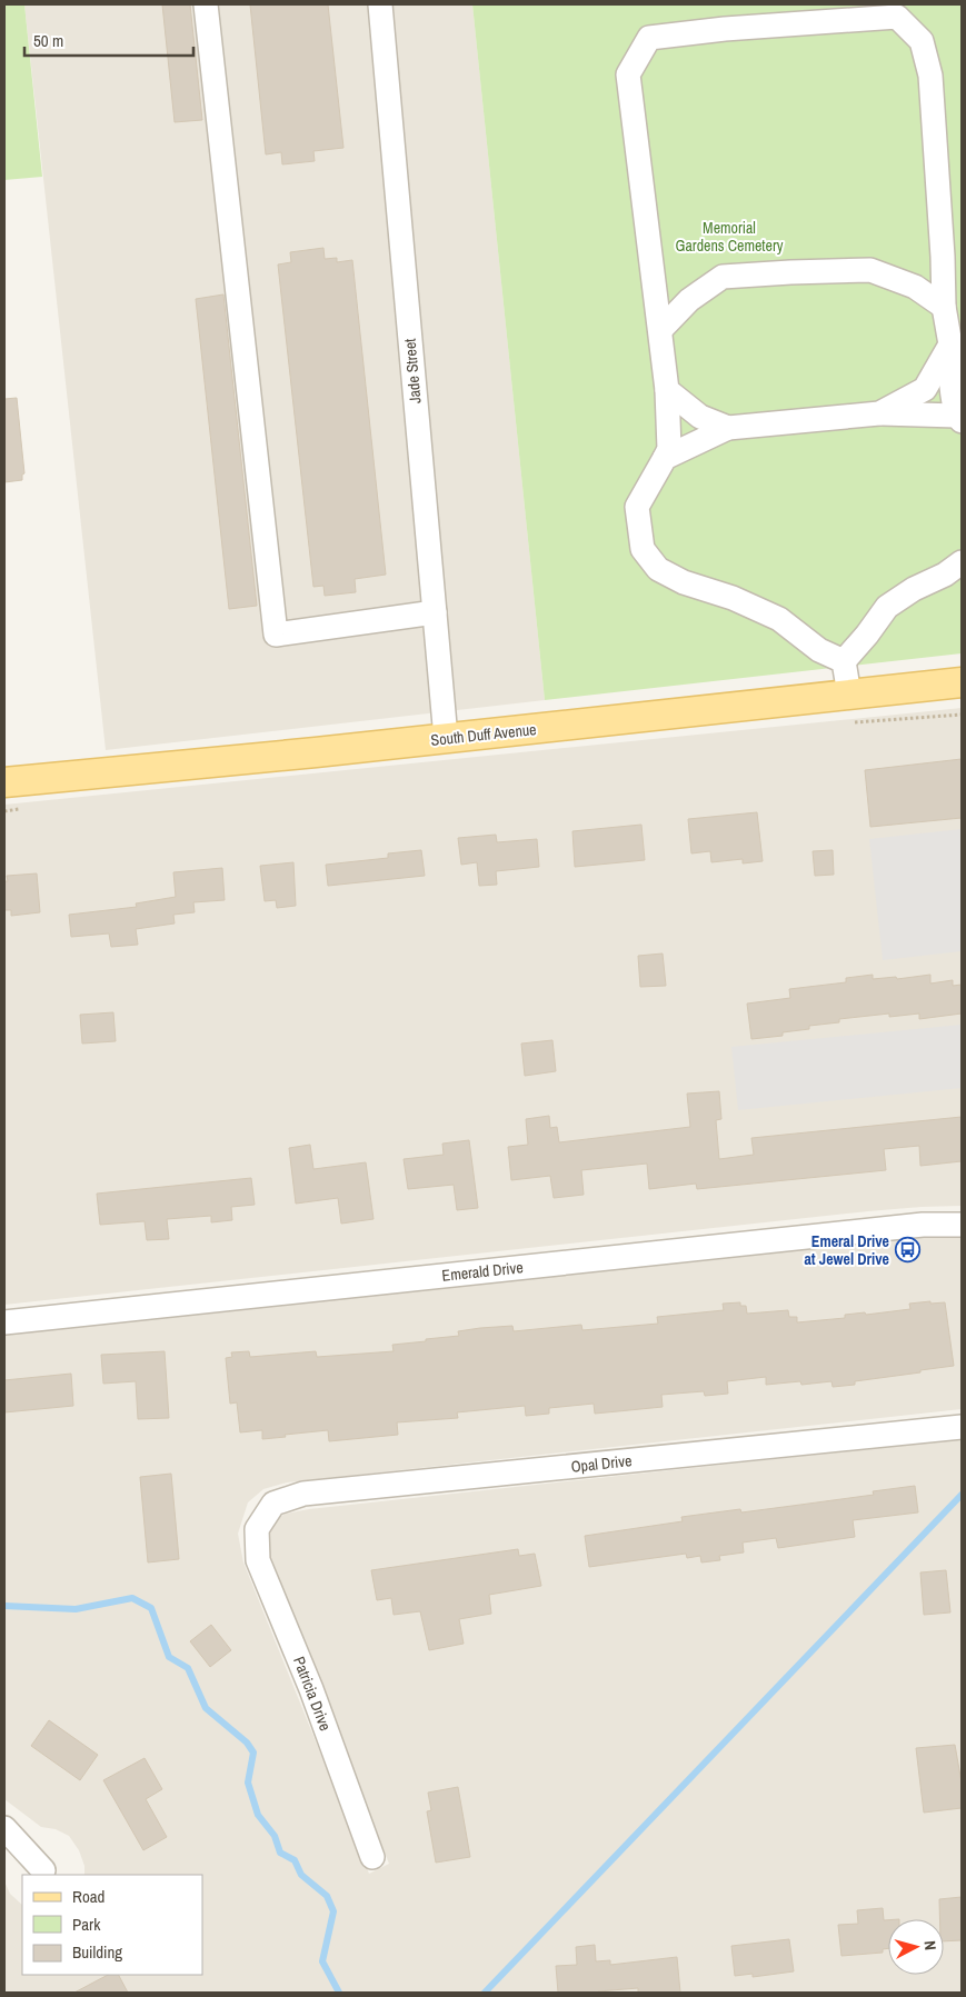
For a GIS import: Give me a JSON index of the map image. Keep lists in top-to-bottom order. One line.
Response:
{"streets":{"main road":["South Duff Avenue"],"street":["Jade Street","Emerald Drive","Opal Drive","Patricia Drive"]},"crossings":[["Jade Street","South Duff Avenue"],["Opal Drive","Patricia Drive"]],"parks":["Memorial Gardens Cemetery"],"places":{"bus stop":["Emeral Drive at Jewel Drive"]},"legend":["Road","Park","Building"],"scale_bar":"50 m","north":"right"}
